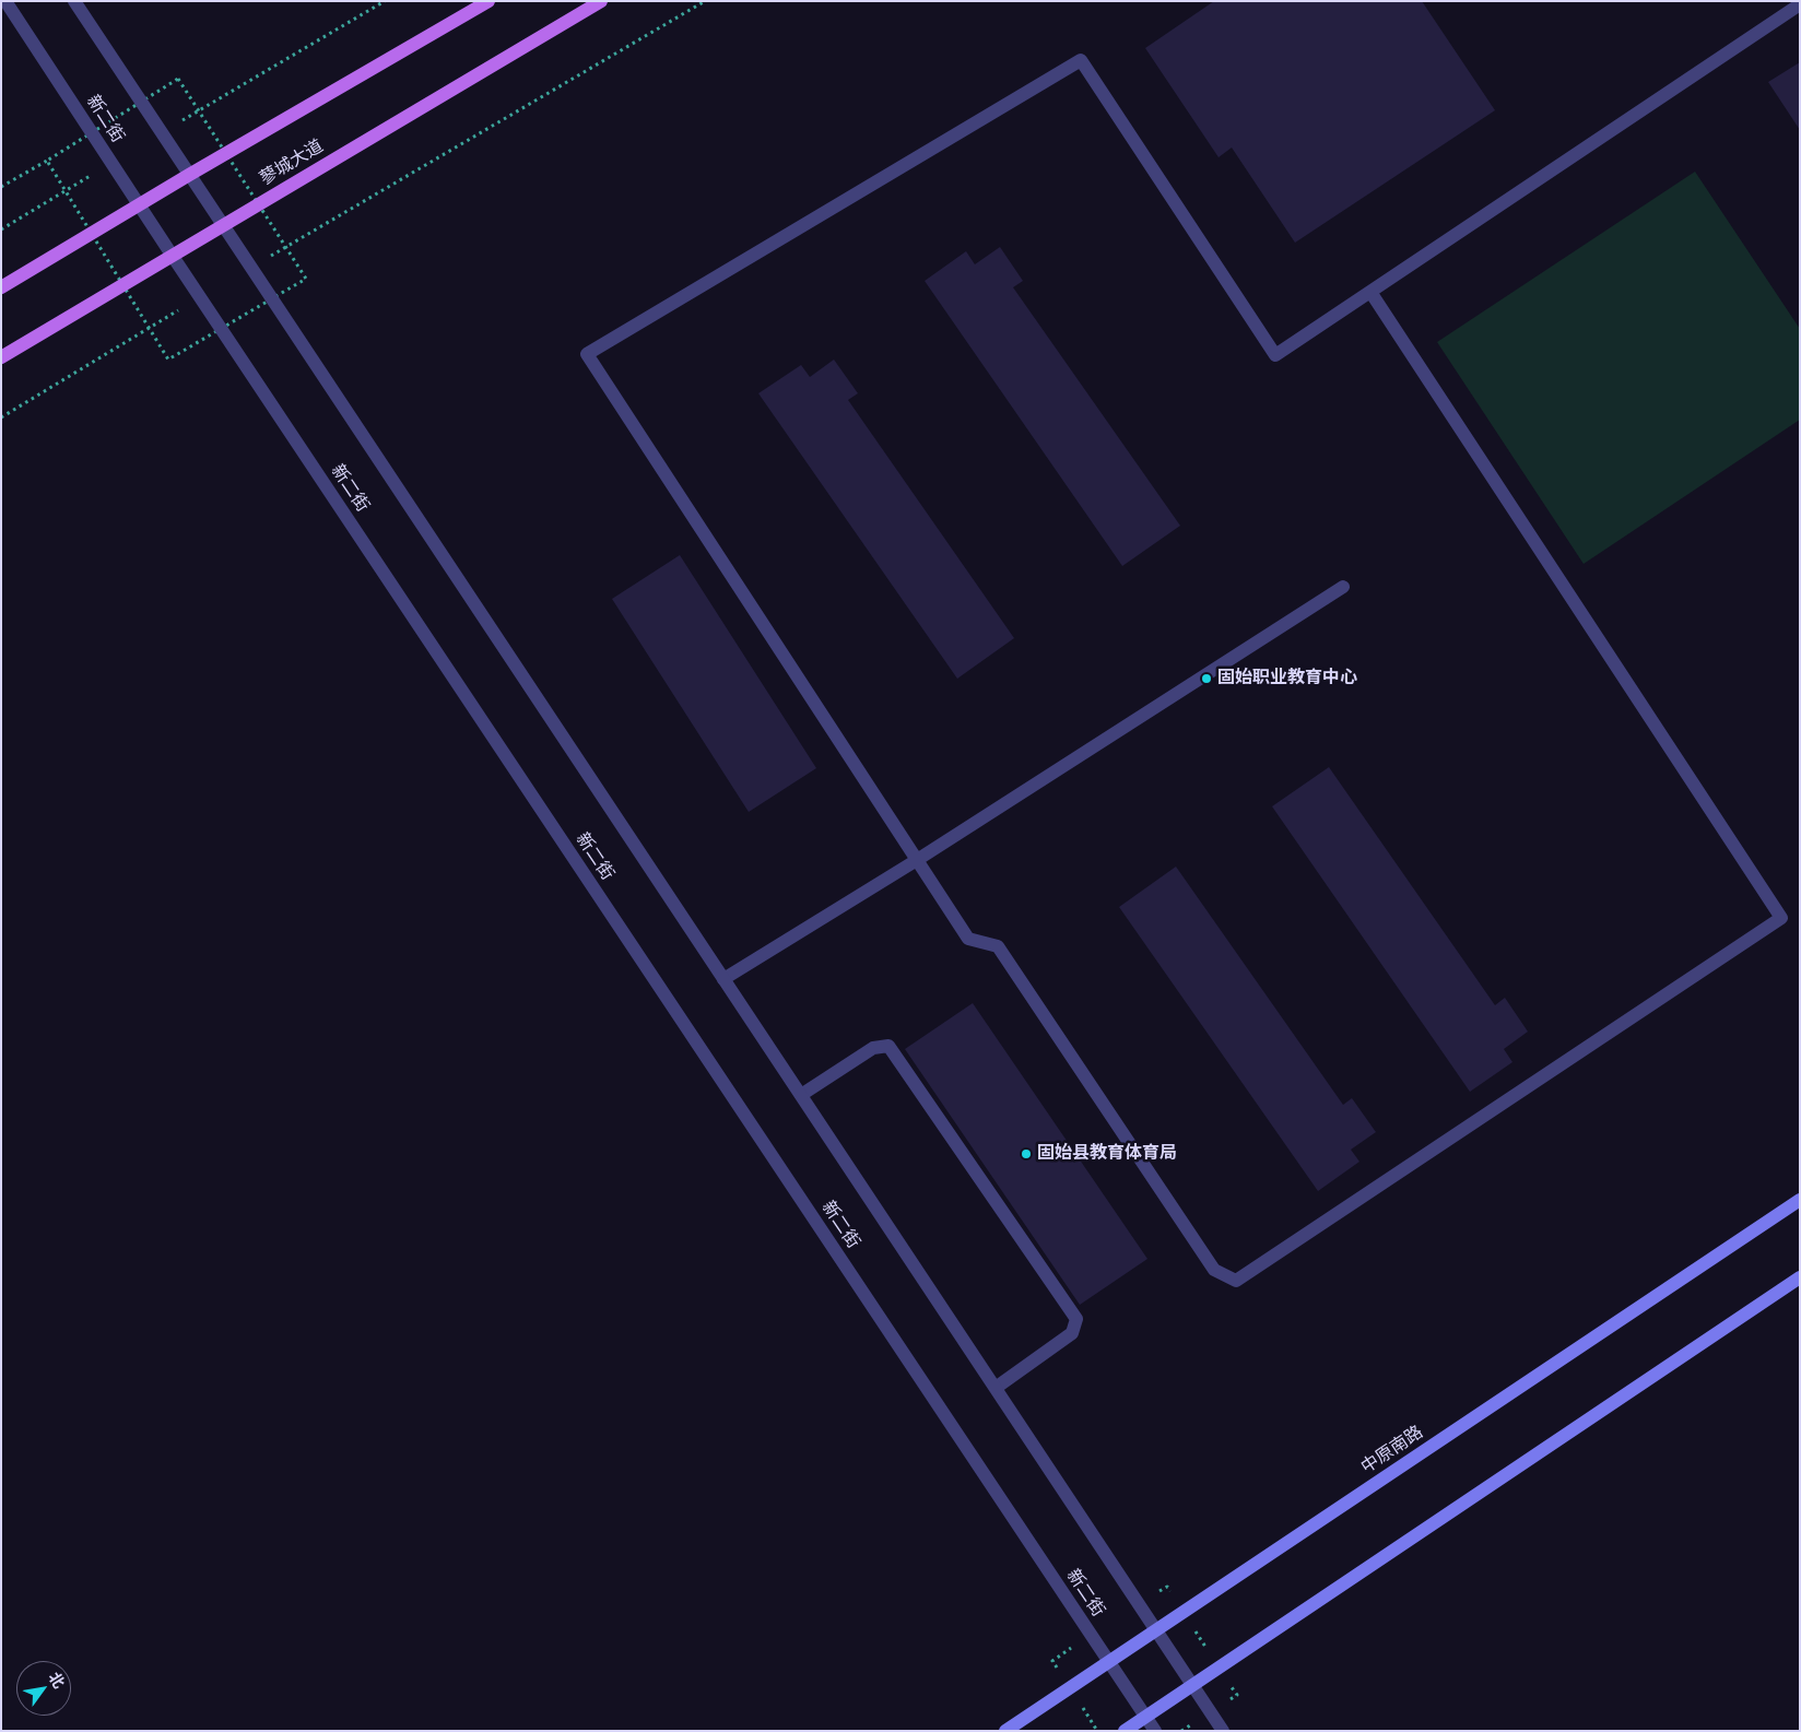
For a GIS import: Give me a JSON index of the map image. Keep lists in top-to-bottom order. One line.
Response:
{"streets":{"main road":["蓼城大道","中原南路"],"street":["新二街"]},"crossings":[["新二街","蓼城大道"],["新二街","中原南路"]],"places":["固始职业教育中心","固始县教育体育局"],"north":"top right"}
